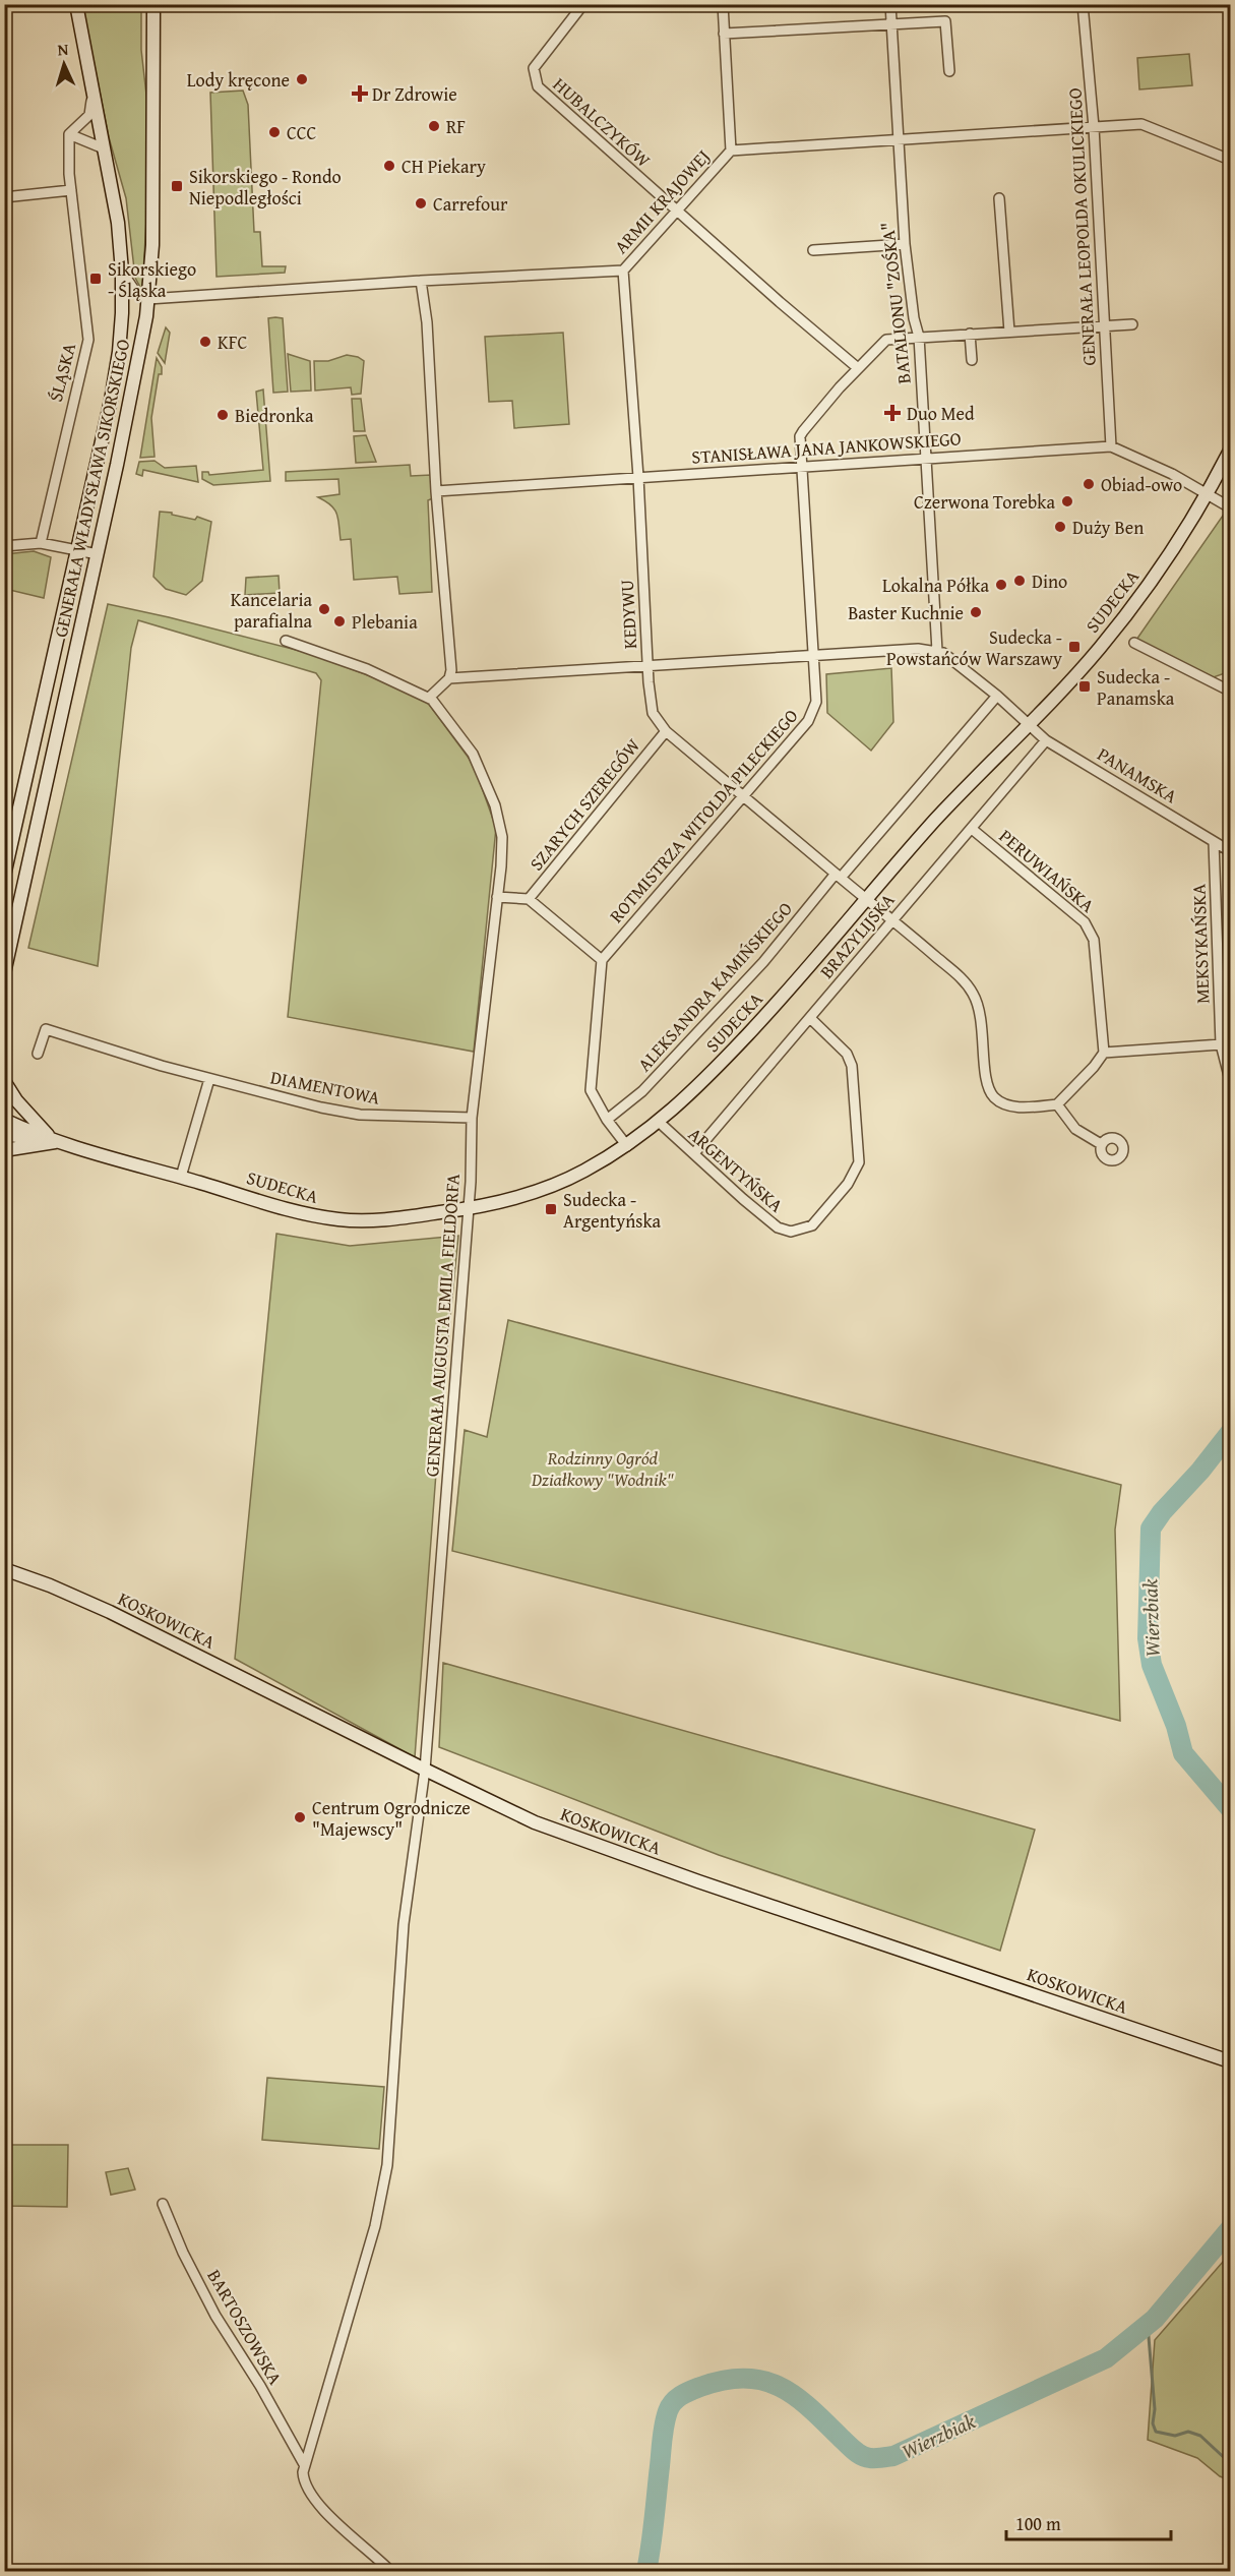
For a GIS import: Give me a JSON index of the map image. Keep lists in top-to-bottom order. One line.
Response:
{"streets":{"street":["HUBALCZYKÓW","ARMII KRAJOWEJ","GENERAŁA LEOPOLDA OKULICKIEGO","BATALIONU \"ZOŚKA\"","ŚLĄSKA","STANISŁAWA JANA JANKOWSKIEGO","GENERAŁA WŁADYSŁAWA SIKORSKIEGO","SUDECKA","KEDYWU","PANAMSKA","SZARYCH SZEREGÓW","ROTMISTRZA WITOLDA PILECKIEGO","PERUWIAŃSKA","BRAZYLIJSKA","MEKSYKAŃSKA","ALEKSANDRA KAMIŃSKIEGO","DIAMENTOWA","ARGENTYŃSKA","GENERAŁA AUGUSTA EMILA FIELDORFA","KOSKOWICKA","BARTOSZOWSKA"]},"crossings":[["HUBALCZYKÓW","ARMII KRAJOWEJ"],["HUBALCZYKÓW","ROTMISTRZA WITOLDA PILECKIEGO"],["ARMII KRAJOWEJ","GENERAŁA LEOPOLDA OKULICKIEGO"],["ARMII KRAJOWEJ","BATALIONU \"ZOŚKA\""],["ARMII KRAJOWEJ","GENERAŁA WŁADYSŁAWA SIKORSKIEGO"],["ARMII KRAJOWEJ","KEDYWU"],["GENERAŁA LEOPOLDA OKULICKIEGO","STANISŁAWA JANA JANKOWSKIEGO"],["GENERAŁA LEOPOLDA OKULICKIEGO","ROTMISTRZA WITOLDA PILECKIEGO"],["BATALIONU \"ZOŚKA\"","STANISŁAWA JANA JANKOWSKIEGO"],["BATALIONU \"ZOŚKA\"","PANAMSKA"],["BATALIONU \"ZOŚKA\"","ROTMISTRZA WITOLDA PILECKIEGO"],["STANISŁAWA JANA JANKOWSKIEGO","SUDECKA"],["STANISŁAWA JANA JANKOWSKIEGO","KEDYWU"],["STANISŁAWA JANA JANKOWSKIEGO","ROTMISTRZA WITOLDA PILECKIEGO"],["SUDECKA","PANAMSKA"],["SUDECKA","ARGENTYŃSKA"],["SUDECKA","GENERAŁA AUGUSTA EMILA FIELDORFA"],["KEDYWU","SZARYCH SZEREGÓW"],["KEDYWU","ROTMISTRZA WITOLDA PILECKIEGO"],["KEDYWU","ALEKSANDRA KAMIŃSKIEGO"],["PANAMSKA","BRAZYLIJSKA"],["PANAMSKA","MEKSYKAŃSKA"],["PANAMSKA","ALEKSANDRA KAMIŃSKIEGO"],["PERUWIAŃSKA","BRAZYLIJSKA"],["BRAZYLIJSKA","ARGENTYŃSKA"],["DIAMENTOWA","GENERAŁA AUGUSTA EMILA FIELDORFA"],["GENERAŁA AUGUSTA EMILA FIELDORFA","KOSKOWICKA"],["GENERAŁA AUGUSTA EMILA FIELDORFA","BARTOSZOWSKA"]],"water":["Wierzbiak"],"parks":["Rodzinny Ogród Działkowy \"Wodnik\""],"places":{"other":["Lody kręcone","RF","CCC","CH Piekary","Carrefour","KFC","Biedronka","Obiad-owo","Czerwona Torebka","Duży Ben","Dino","Lokalna Półka","Kancelaria parafialna","Baster Kuchnie","Plebania","Centrum Ogrodnicze \"Majewscy\""],"health":["Dr Zdrowie","Duo Med"],"transit":["Sikorskiego - Rondo Niepodległości","Sikorskiego - Śląska","Sudecka - Powstańców Warszawy","Sudecka - Panamska","Sudecka - Argentyńska"]},"scale_bar":"100 m","north":"top"}
